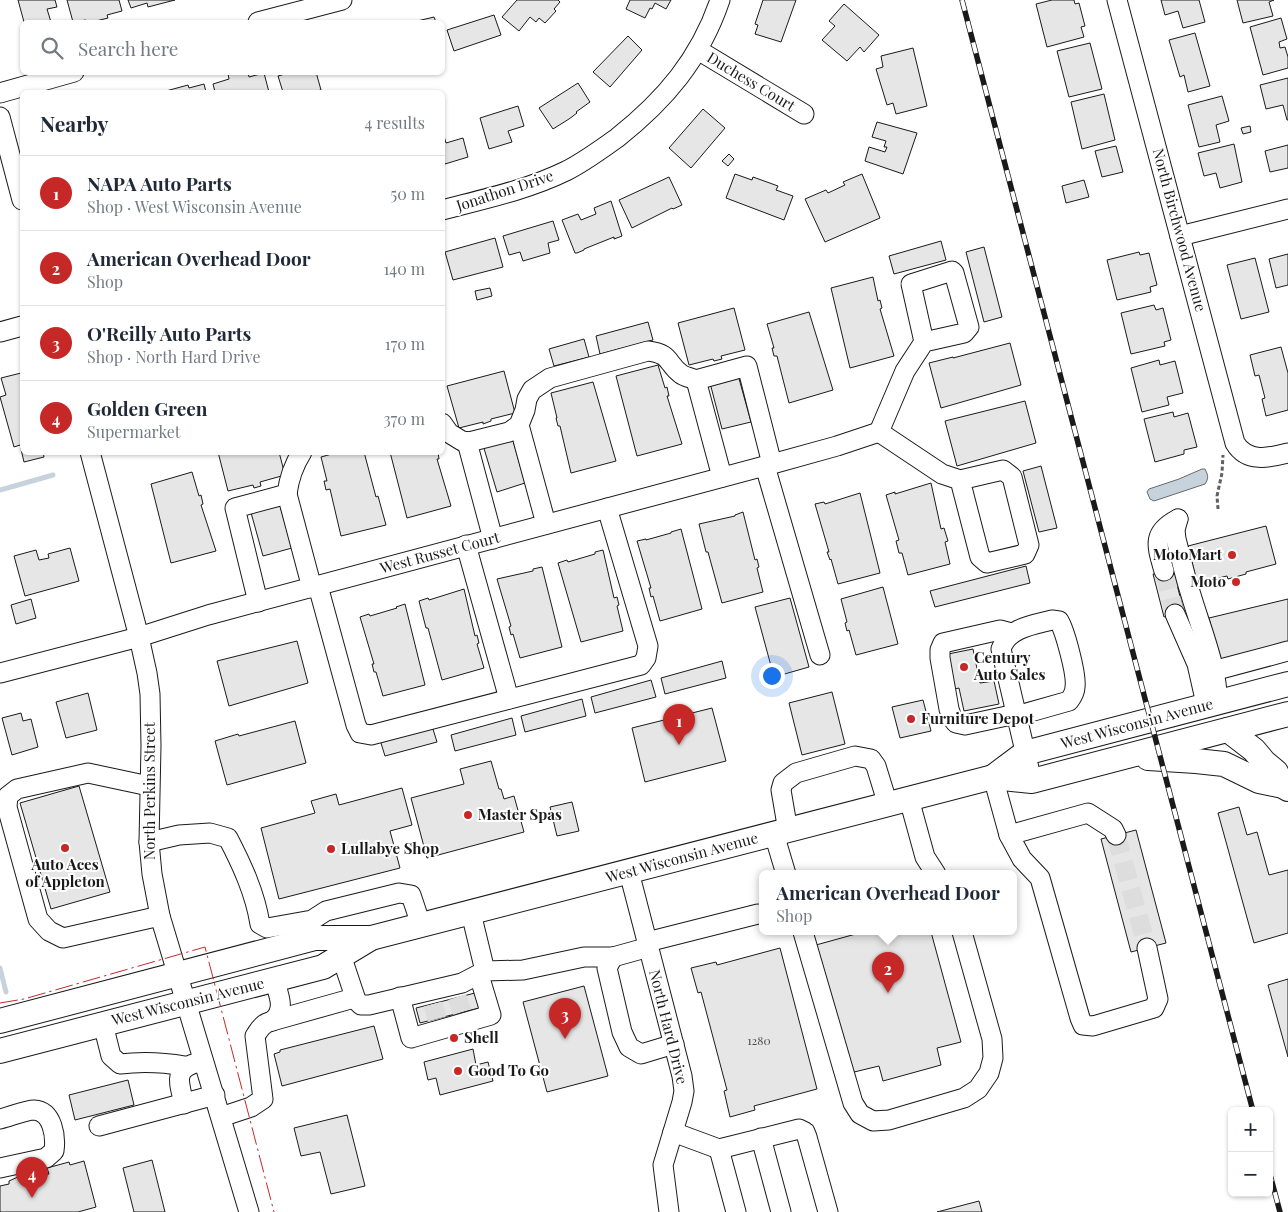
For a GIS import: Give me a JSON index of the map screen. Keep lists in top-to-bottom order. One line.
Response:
{"streets":{"main road":["West Wisconsin Avenue"],"street":["Duchess Court","Jonathon Drive","North Birchwood Avenue","West Russet Court","North Perkins Street","North Hard Drive"]},"crossings":[["Duchess Court","Jonathon Drive"],["West Russet Court","North Perkins Street"],["West Wisconsin Avenue","North Perkins Street"],["West Wisconsin Avenue","North Hard Drive"]],"places":["MotoMart","Moto","Century Auto Sales","Furniture Depot","Master Spas","Auto Aces of Appleton","Lullabye Shop","Shell","Good To Go"],"house_numbers":["1280"],"page":{"search":"Search here","heading":["Nearby","4 results"],"list":[{"mark":"1","name":"NAPA Auto Parts","note":"Shop · West Wisconsin Avenue","value":"50 m"},{"mark":"2","name":"American Overhead Door","note":"Shop","value":"140 m"},{"mark":"3","name":"O'Reilly Auto Parts","note":"Shop · North Hard Drive","value":"170 m"},{"mark":"4","name":"Golden Green","note":"Supermarket","value":"370 m"}],"pins":["1","2","3","4"],"popup":["American Overhead Door","Shop"],"map_buttons":["+","−"]}}
